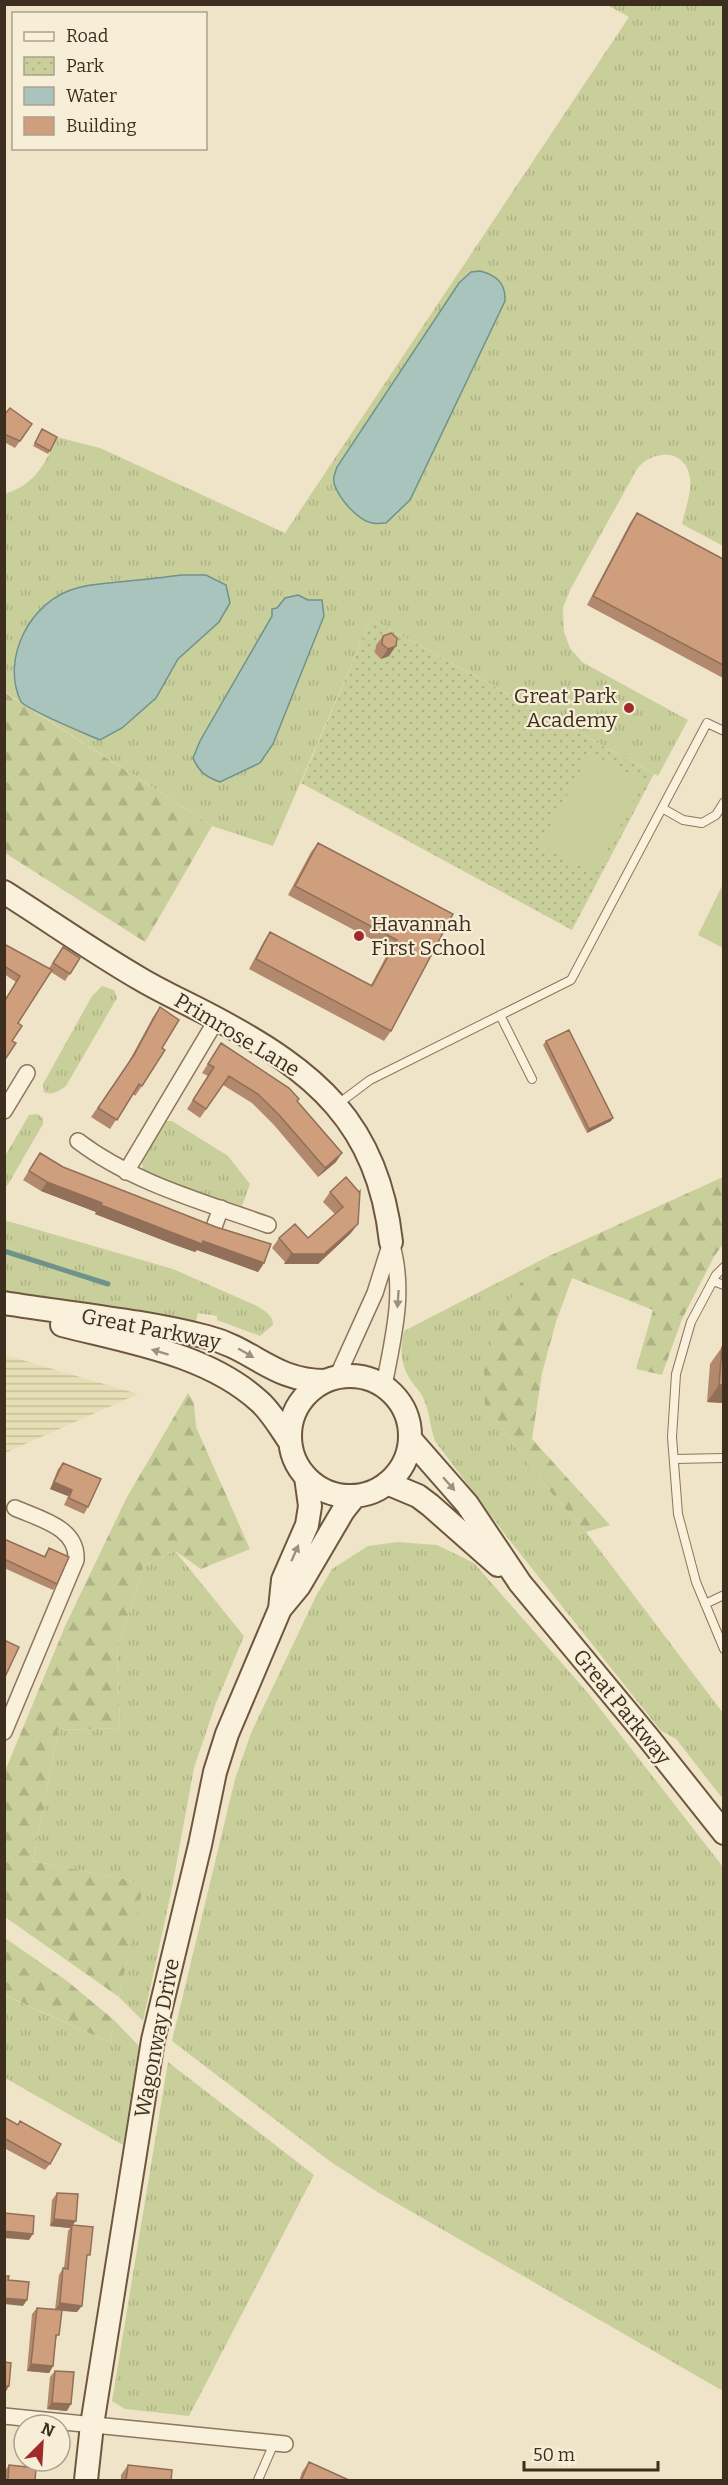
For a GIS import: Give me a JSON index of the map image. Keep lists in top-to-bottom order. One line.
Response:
{"streets":{"street":["Primrose Lane","Great Parkway","Wagonway Drive"]},"crossings":[["Primrose Lane","Great Parkway"],["Primrose Lane","Wagonway Drive"],["Great Parkway","Wagonway Drive"]],"places":["Great Park Academy","Havannah First School"],"legend":["Road","Park","Water","Building"],"scale_bar":"50 m","north":"top right"}
